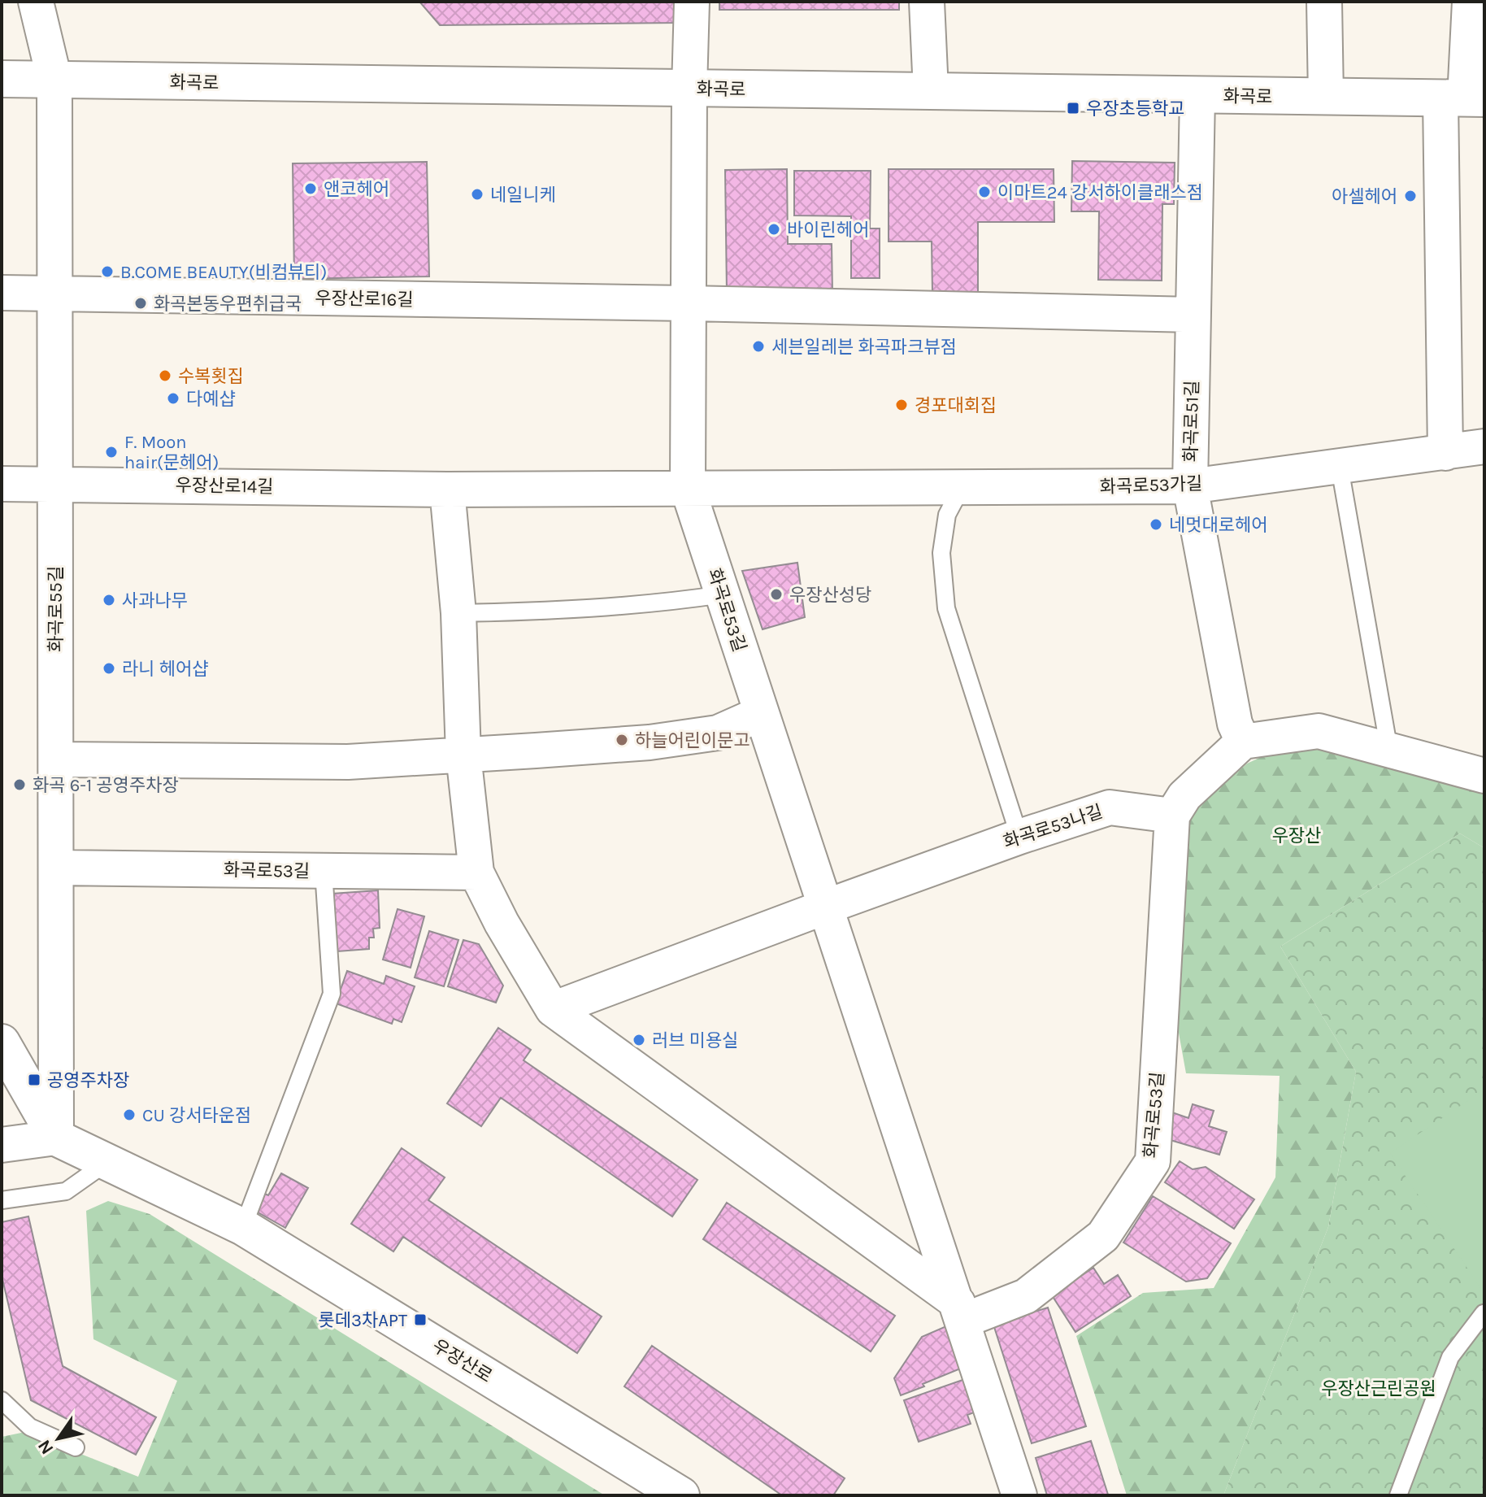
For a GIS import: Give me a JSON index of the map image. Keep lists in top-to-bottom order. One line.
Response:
{"streets":{"main road":["화곡로","우장산로"],"street":["우장산로16길","화곡로51길","화곡로53가길","우장산로14길","화곡로55길","화곡로53길","화곡로53나길"]},"crossings":[["화곡로","화곡로51길"],["화곡로","화곡로55길"],["화곡로","화곡로53길"],["우장산로16길","화곡로55길"],["우장산로16길","화곡로53길"],["화곡로51길","화곡로53가길"],["화곡로53가길","우장산로14길"],["화곡로53가길","화곡로53길"],["우장산로14길","화곡로55길"],["우장산로14길","화곡로53길"],["화곡로55길","화곡로53길"],["화곡로55길","우장산로"],["화곡로53길","화곡로53나길"]],"parks":["우장산","우장산근린공원"],"places":{"transit":["우장초등학교","공영주차장","롯데3차APT"],"other":["앤코헤어","이마트24 강서하이클래스점","네일니케","아셀헤어","바이린헤어","B.COME BEAUTY(비컴뷰티)","화곡본동우편취급국","세븐일레븐 화곡파크뷰점","수복횟집","다예샵","경포대회집","F. Moon hair(문헤어)","네멋대로헤어","우장산성당","사과나무","라니 헤어샵","하늘어린이문고","화곡 6-1 공영주차장","러브 미용실","CU 강서타운점"]},"north":"bottom left"}
